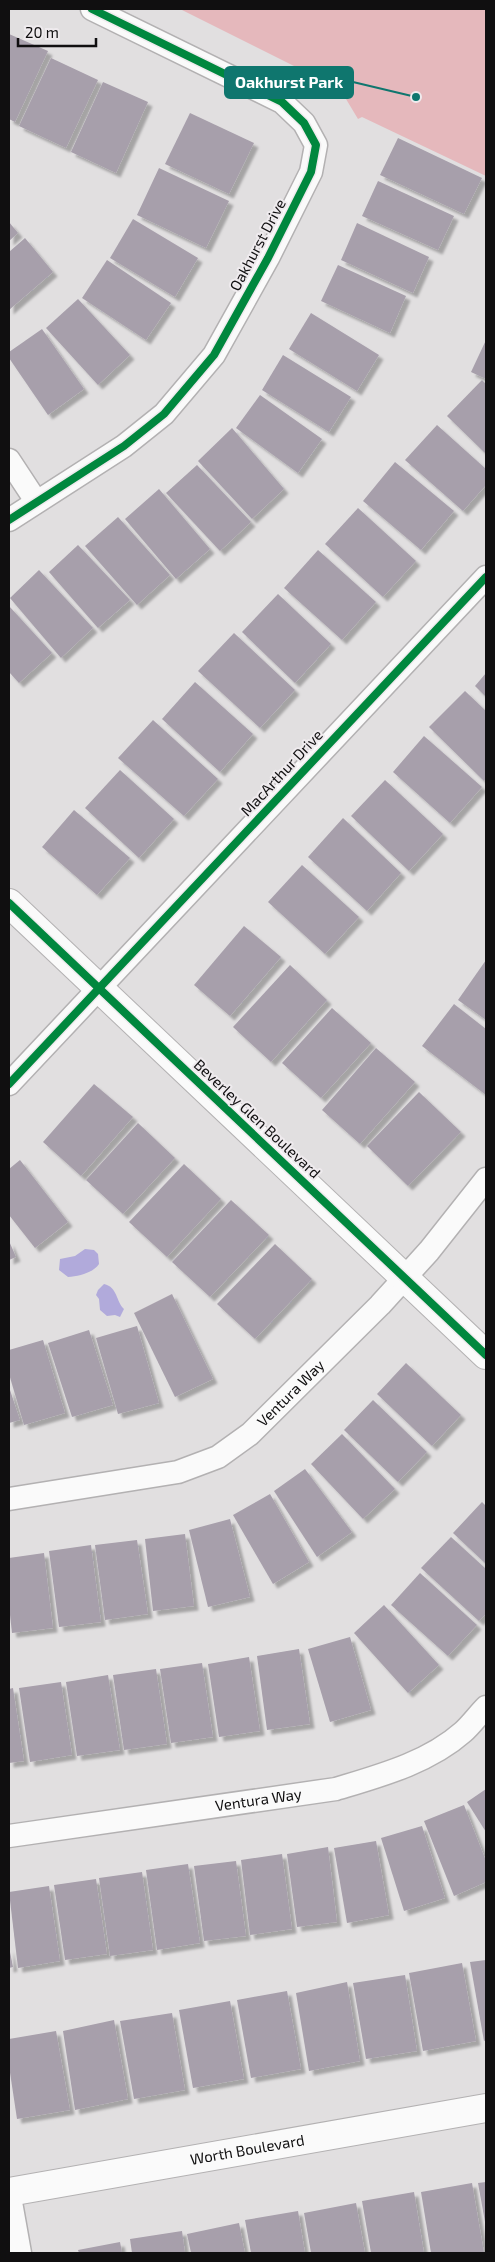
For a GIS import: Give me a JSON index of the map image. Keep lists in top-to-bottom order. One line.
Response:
{"streets":{"street":["Oakhurst Drive","MacArthur Drive","Beverley Glen Boulevard","Ventura Way","Worth Boulevard"]},"crossings":[["MacArthur Drive","Beverley Glen Boulevard"],["Beverley Glen Boulevard","Ventura Way"]],"places":["Oakhurst Park"],"scale_bar":"20 m"}
